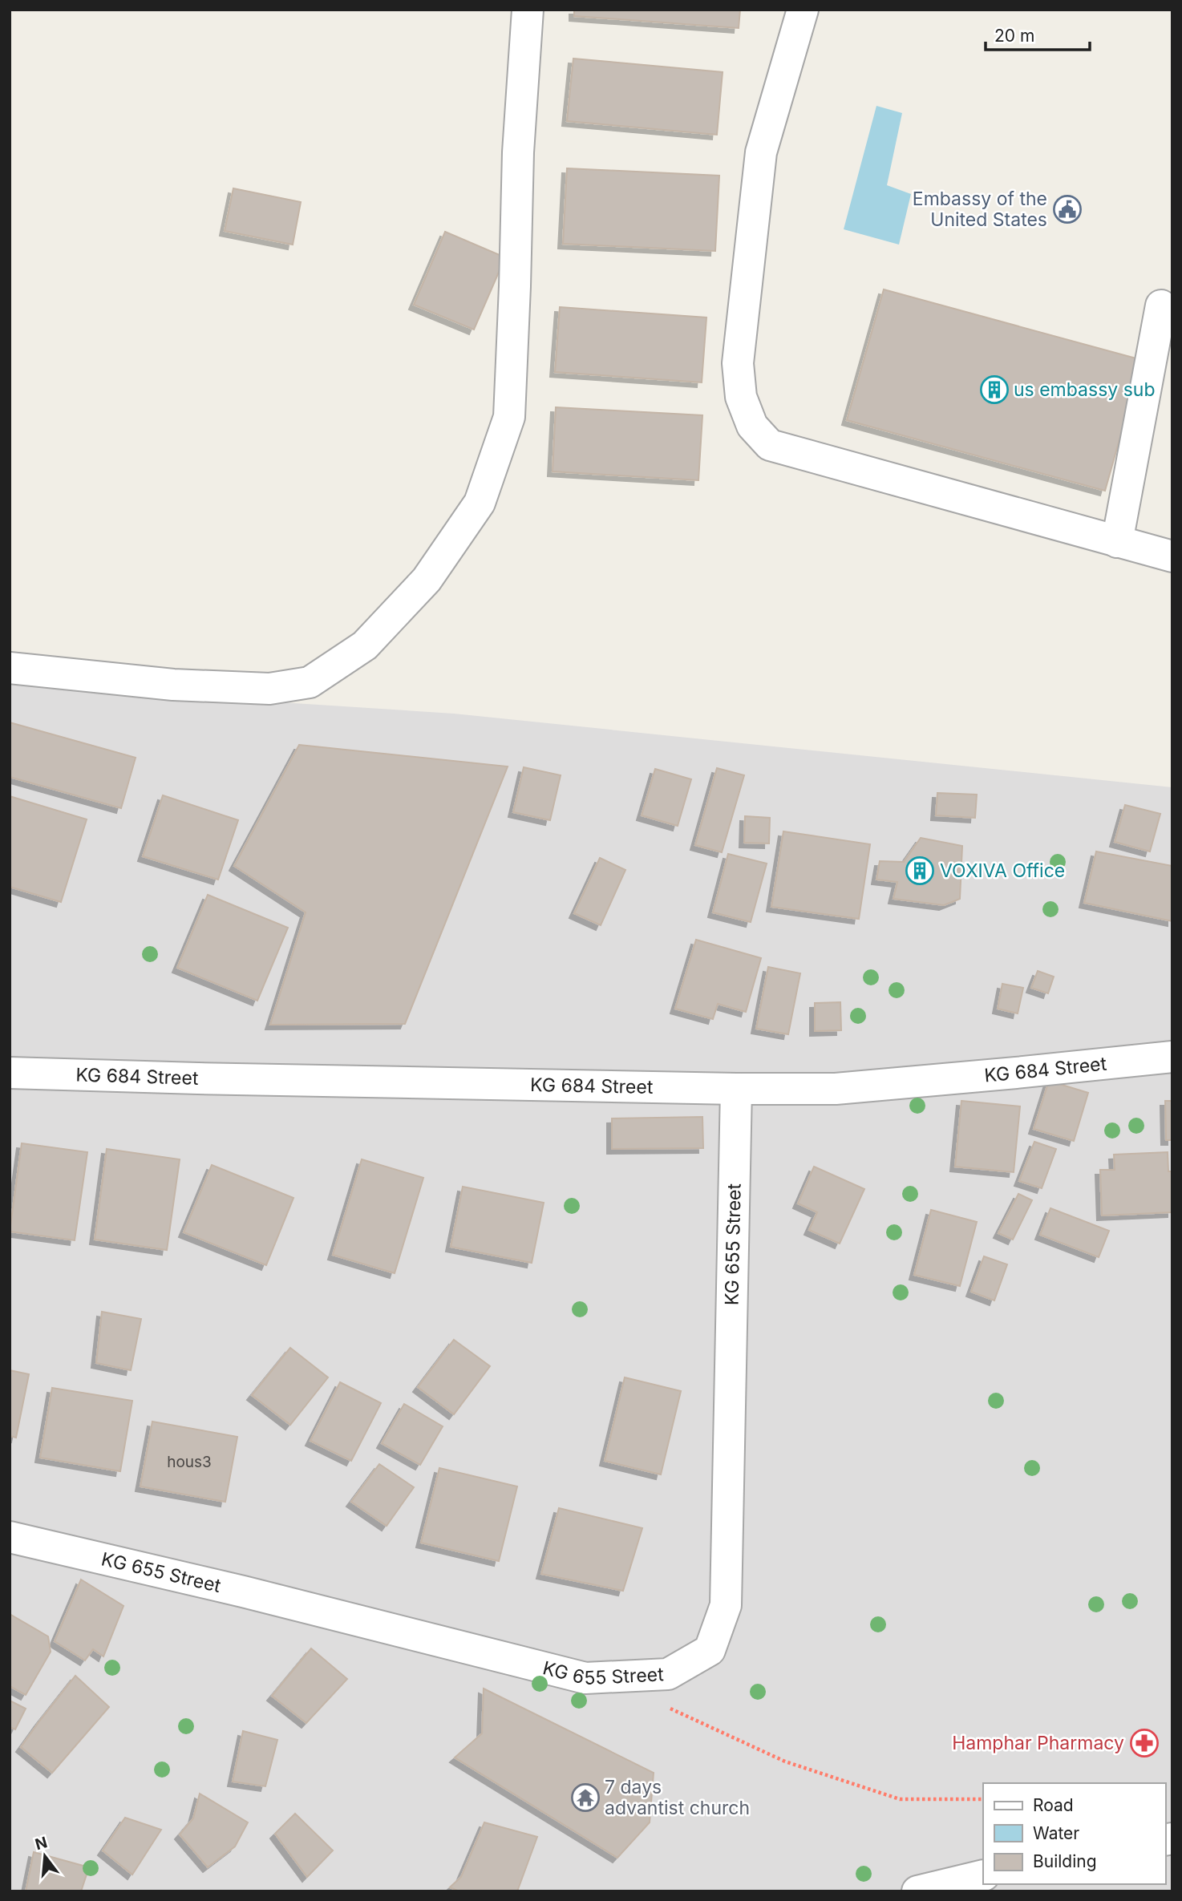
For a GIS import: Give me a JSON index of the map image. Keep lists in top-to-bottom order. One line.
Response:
{"streets":{"street":["KG 684 Street","KG 655 Street"]},"crossings":[["KG 684 Street","KG 655 Street"]],"places":{"public building":["Embassy of the United States"],"building":["us embassy sub","VOXIVA Office"],"pharmacy":["Hamphar Pharmacy"],"temple":["7 days advantist church"]},"house_numbers":["hous3"],"legend":["Road","Water","Building"],"scale_bar":"20 m","north":"top"}
